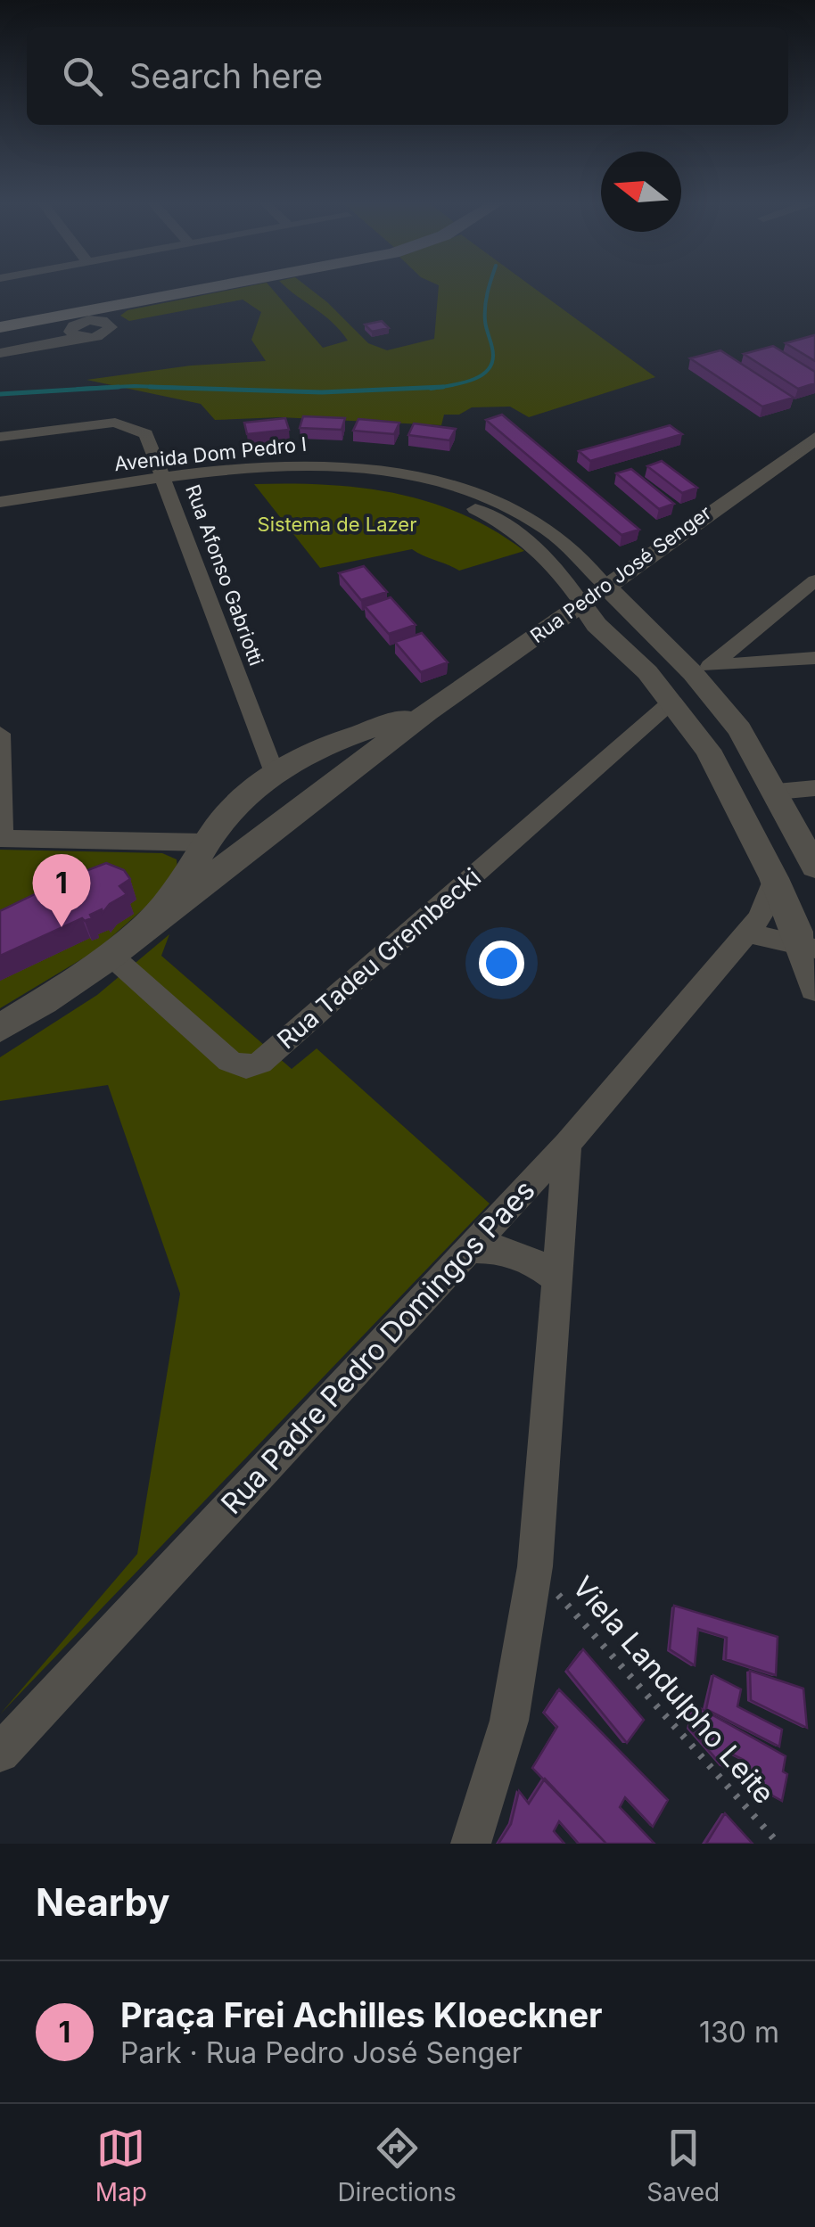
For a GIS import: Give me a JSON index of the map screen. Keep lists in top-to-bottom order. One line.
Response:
{"streets":{"street":["Avenida Dom Pedro I","Rua Pedro José Senger","Rua Afonso Gabriotti","Rua Tadeu Grembecki","Rua Padre Pedro Domingos Paes"],"path":["Viela Landulpho Leite"]},"crossings":[["Avenida Dom Pedro I","Rua Pedro José Senger"],["Avenida Dom Pedro I","Rua Afonso Gabriotti"],["Rua Pedro José Senger","Rua Afonso Gabriotti"],["Rua Pedro José Senger","Rua Tadeu Grembecki"]],"parks":["Sistema de Lazer"],"north":"left","page":{"search":"Search here","pins":"1","heading":"Nearby","list":[{"mark":"1","name":"Praça Frei Achilles Kloeckner","note":"Park · Rua Pedro José Senger","value":"130 m"}],"nav":["Map","Directions","Saved"]}}
